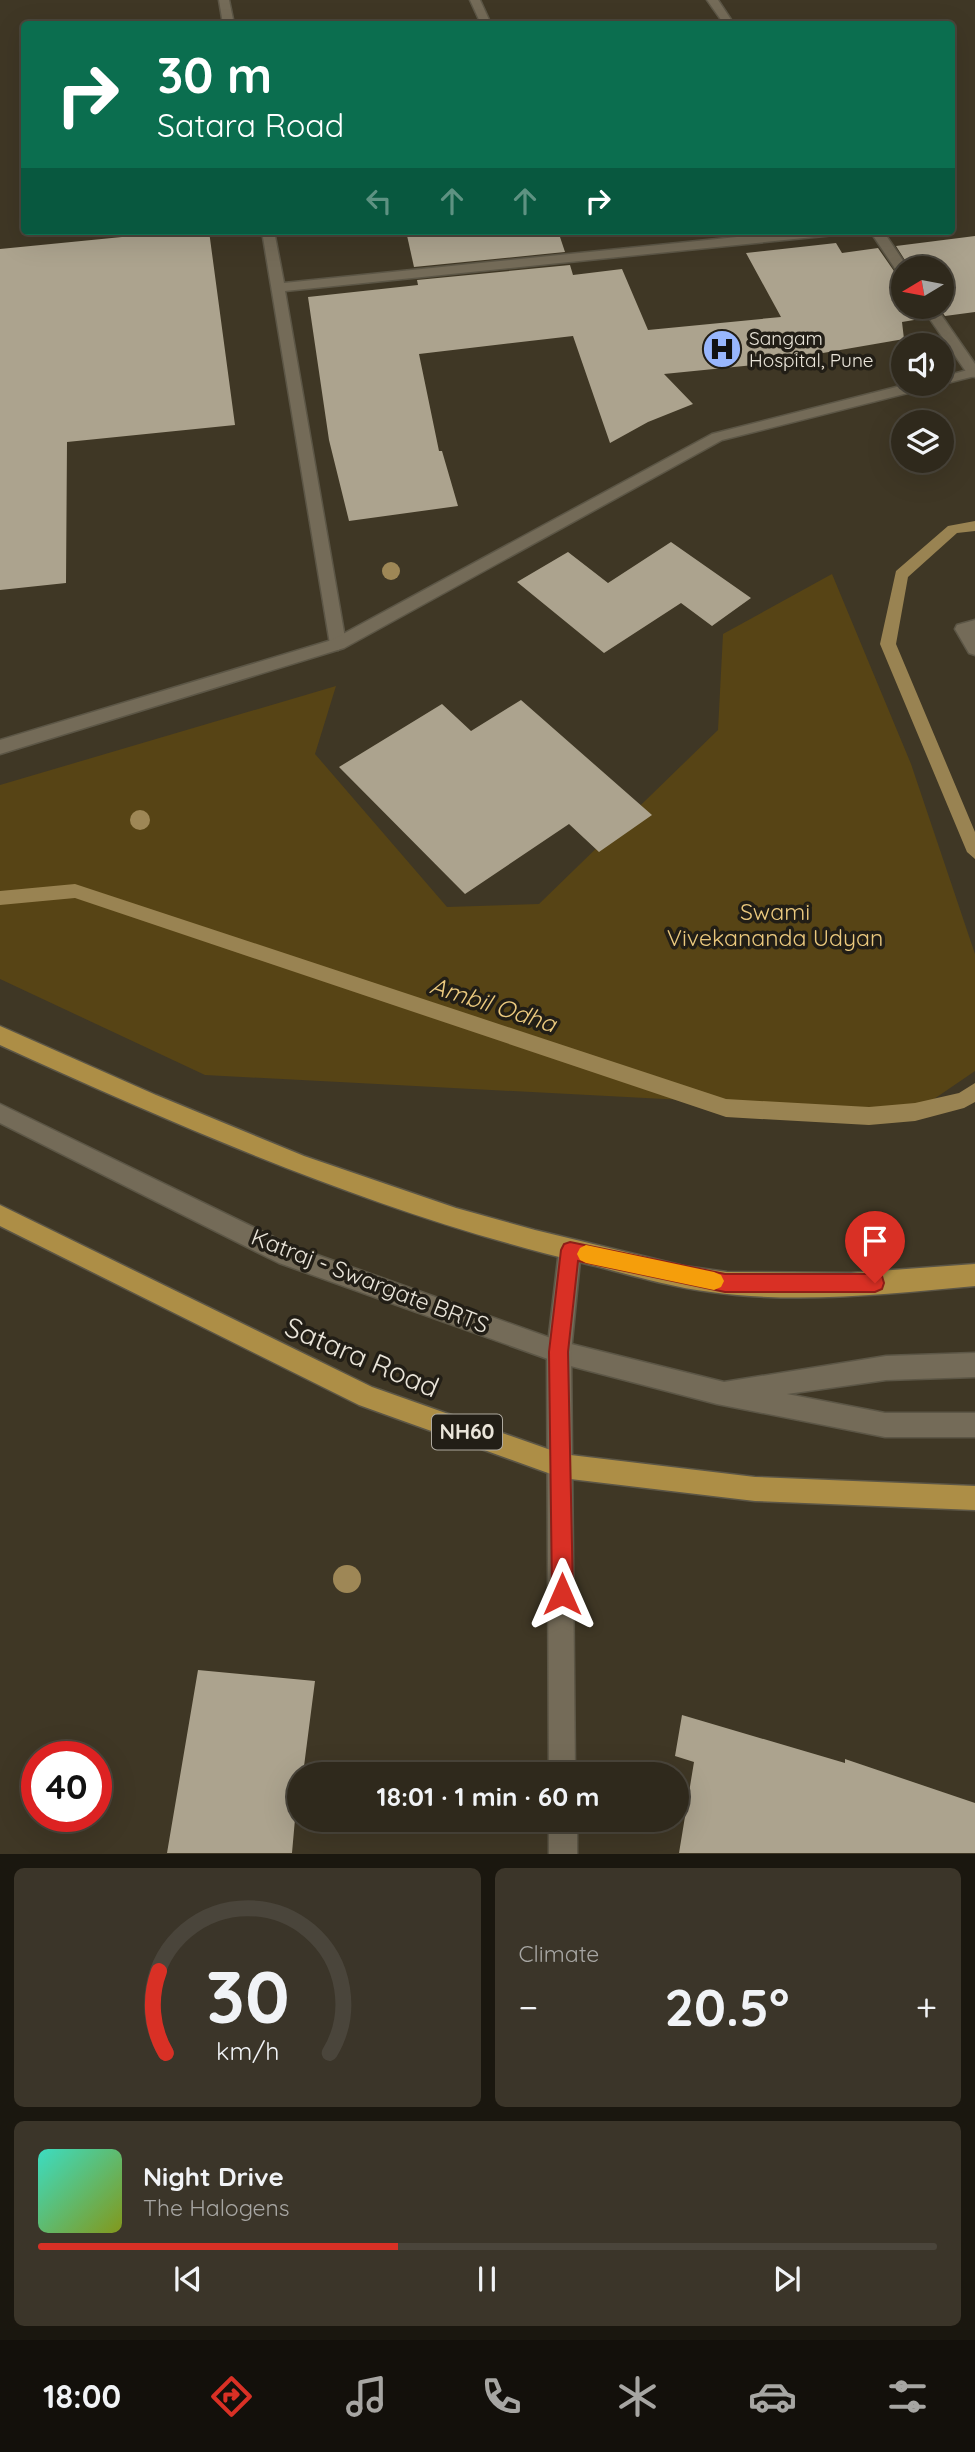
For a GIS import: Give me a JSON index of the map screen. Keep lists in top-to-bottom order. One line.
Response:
{"streets":{"highway":["Satara Road","NH60"],"street":["Katraj - Swargate BRTS"]},"water":["Ambil Odha"],"parks":["Swami Vivekananda Udyan"],"places":{"hospital":["Sangam Hospital, Pune"]},"north":"left","page":{"turn":["30 m","Satara Road"],"limit":"40","trip":"18:01 · 1 min · 60 m","tile":"Climate","heat":["−","20.5°","+"],"song":["Night Drive","The Halogens"],"tabs":"18:00","gauge":["30","km/h"]}}
